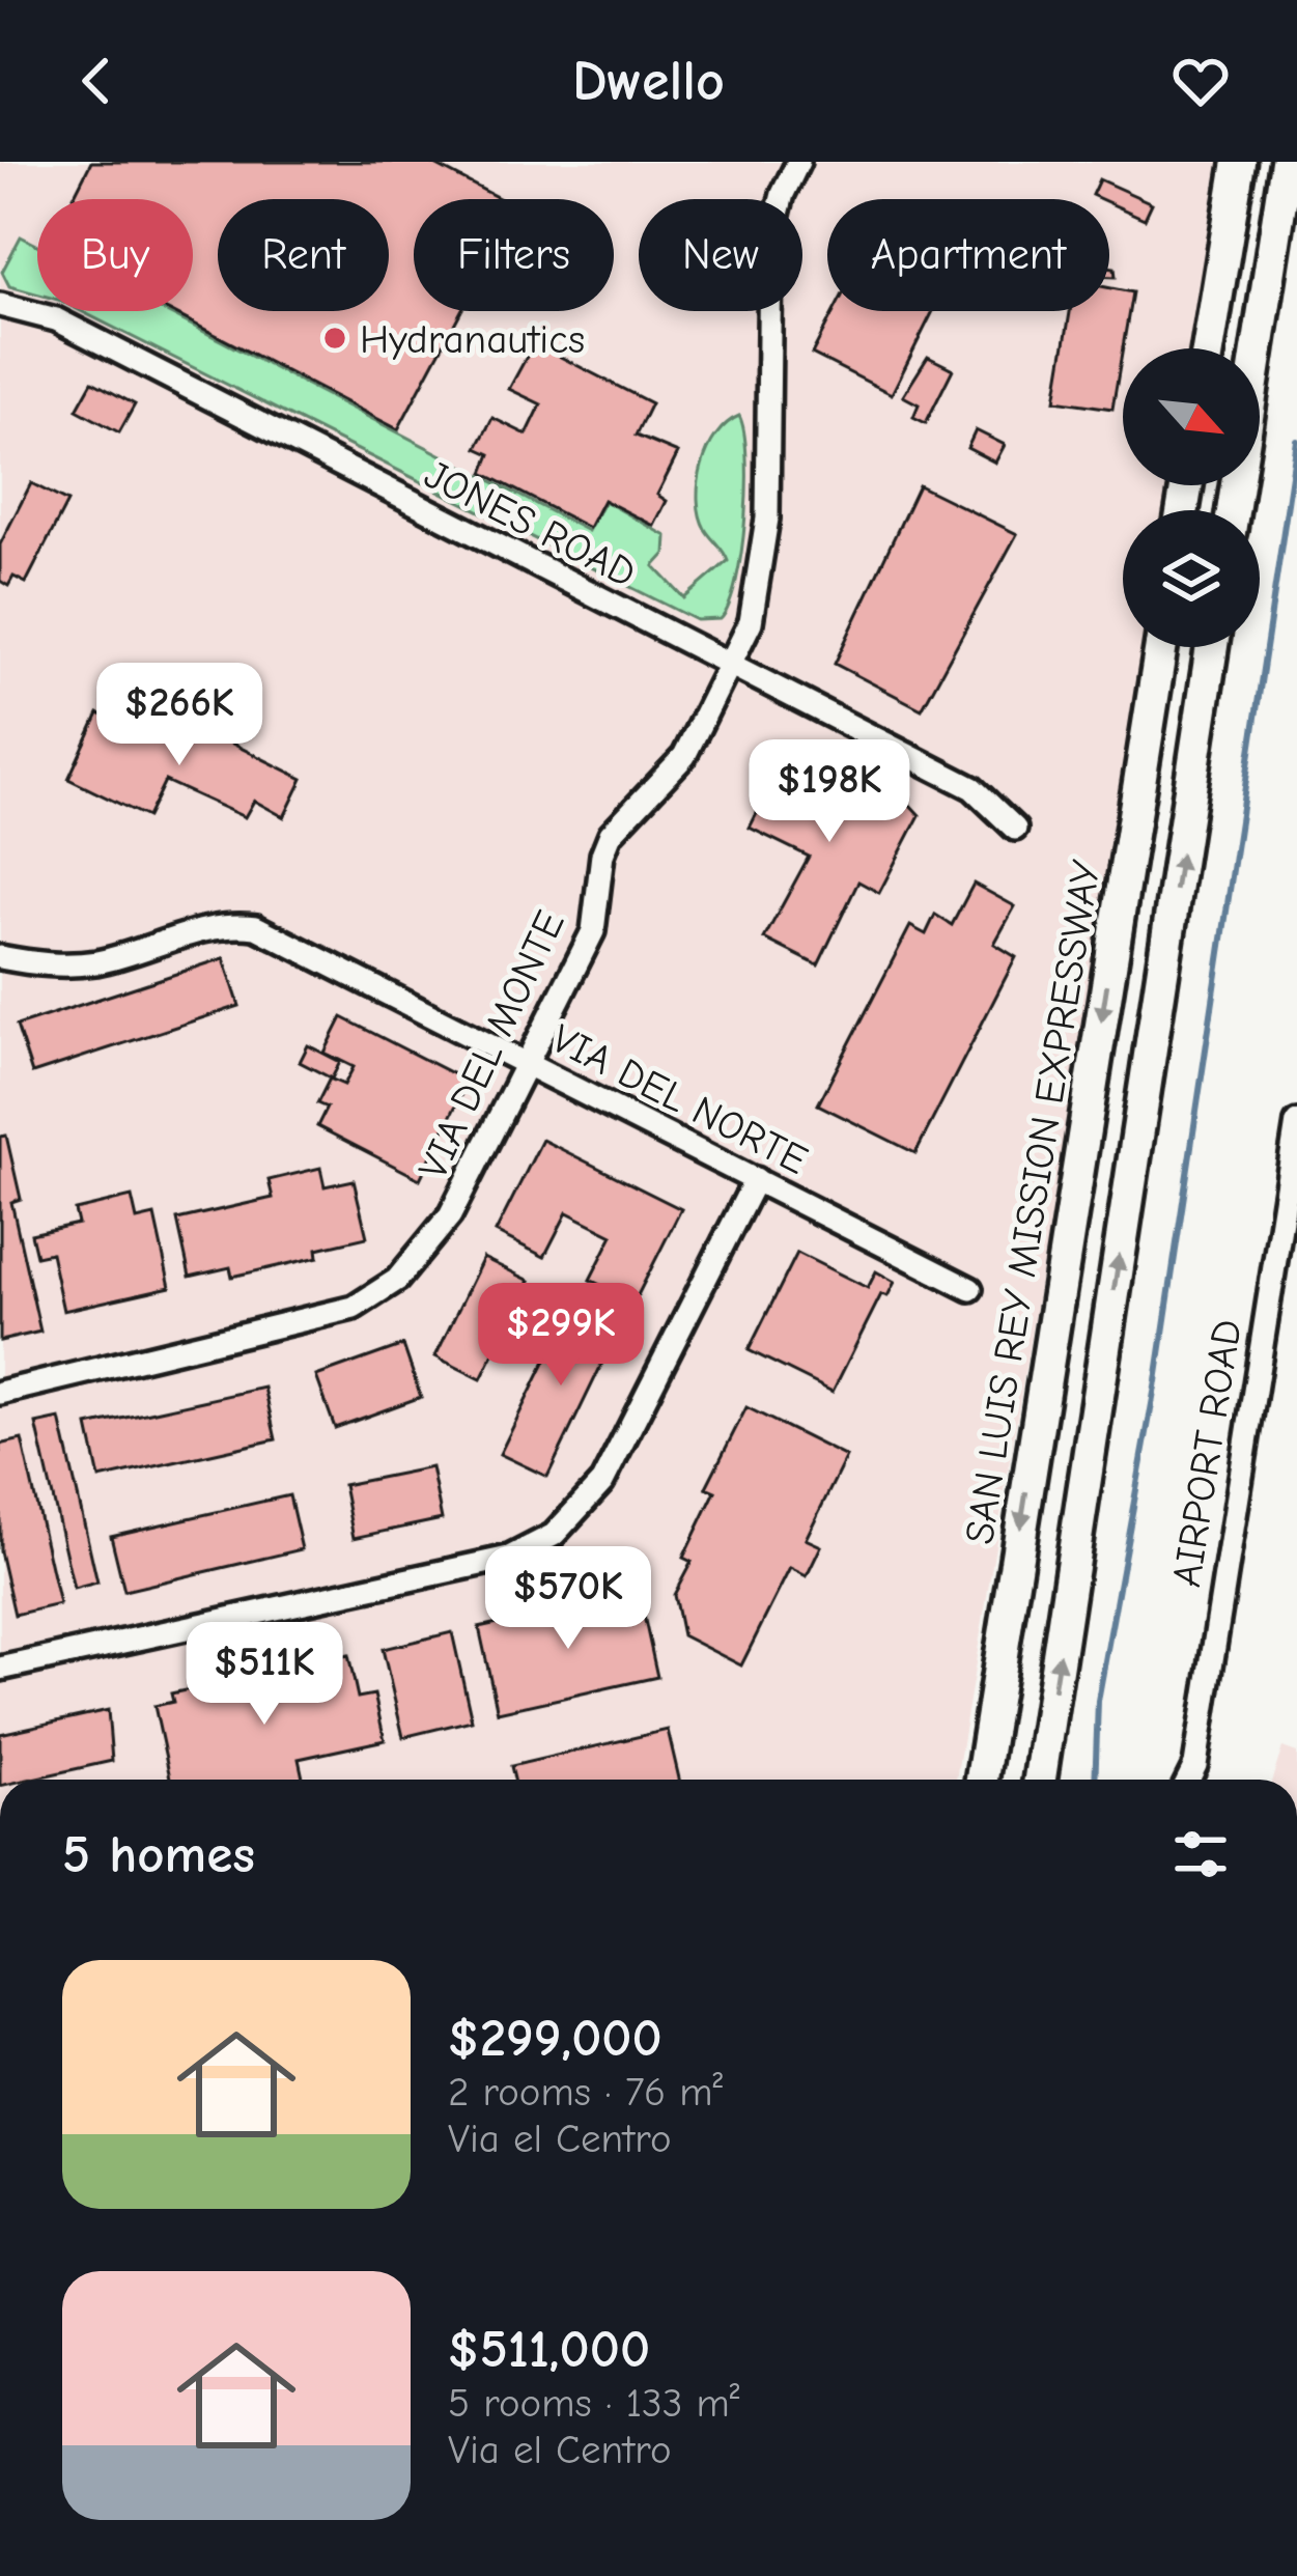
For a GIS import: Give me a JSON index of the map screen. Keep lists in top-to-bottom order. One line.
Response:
{"streets":{"highway":["SAN LUIS REY MISSION EXPRESSWAY"],"street":["JONES ROAD","VIA DEL MONTE","VIA DEL NORTE","AIRPORT ROAD"]},"crossings":[["JONES ROAD","VIA DEL MONTE"],["VIA DEL MONTE","VIA DEL NORTE"]],"places":["Hydranautics"],"north":"bottom right","page":{"header":"Dwello","chip":["Buy","Rent","Filters","New","Apartment"],"price":["$266K","$198K","$299K","$570K","$511K"],"heading":"5 homes","list":[{"name":"$299,000","note":"2 rooms · 76 m² · Via el Centro"},{"name":"$511,000","note":"5 rooms · 133 m² · Via el Centro"}]}}
